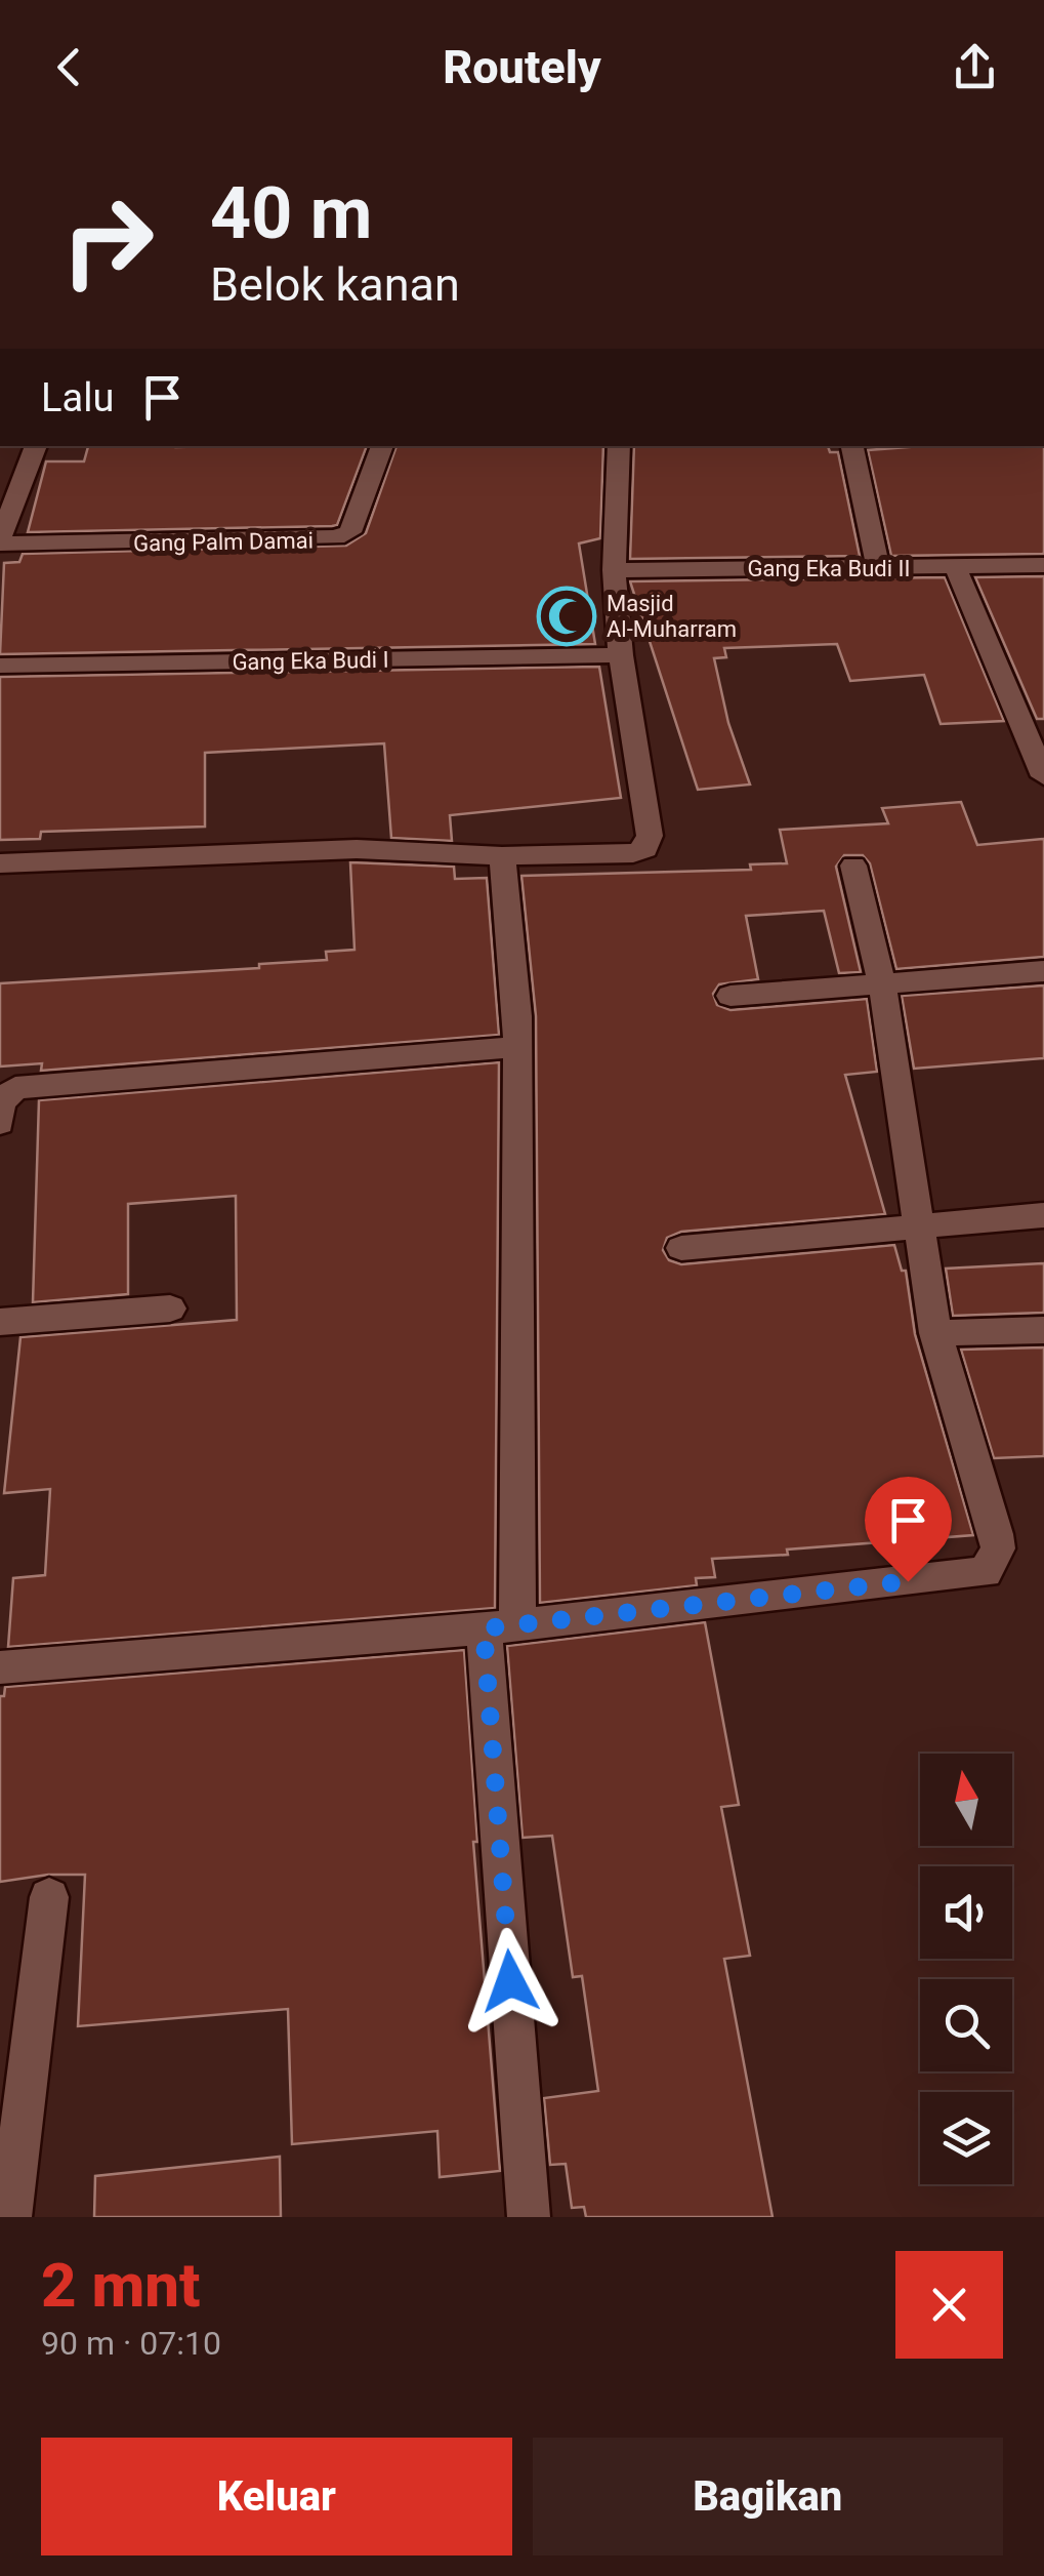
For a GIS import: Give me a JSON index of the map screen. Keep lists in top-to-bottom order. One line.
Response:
{"streets":{"street":["Gang Palm Damai","Gang Eka Budi II","Gang Eka Budi I"]},"places":{"mosque":["Masjid Al-Muharram"]},"north":"top","page":{"header":"Routely","turn":["40 m","Belok kanan"],"then":"Lalu","heading":["2 mnt","90 m · 07:10"],"buttons":["Keluar","Bagikan"]}}
